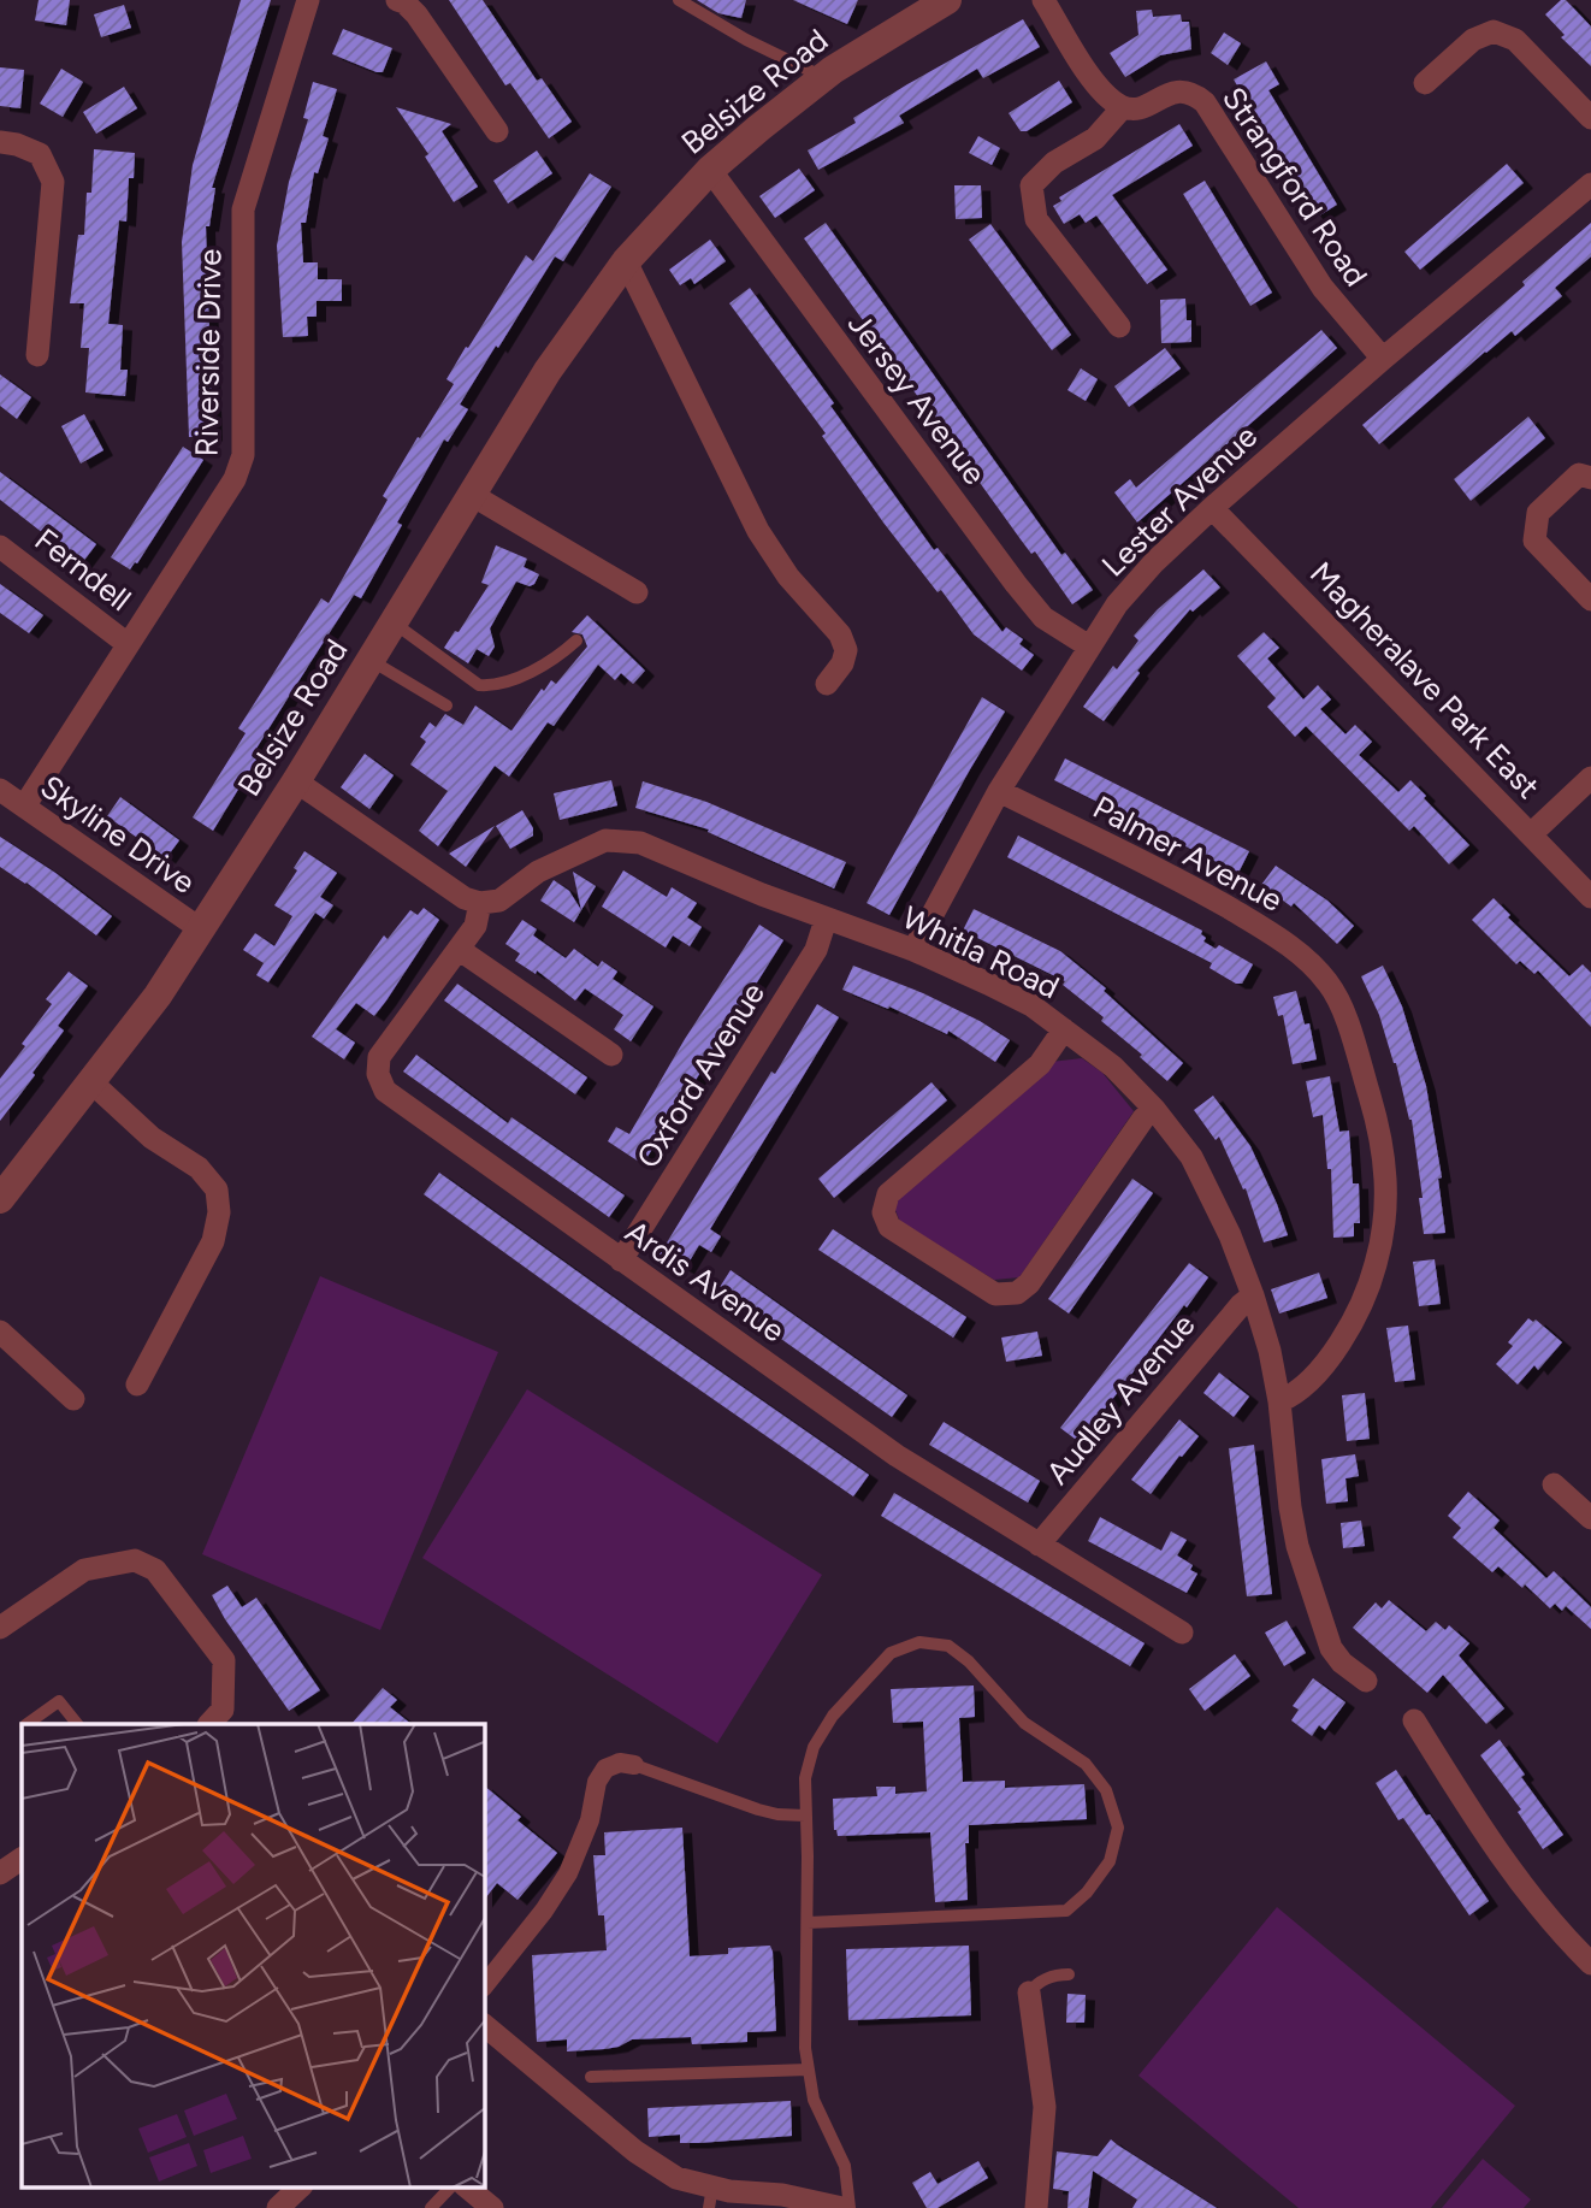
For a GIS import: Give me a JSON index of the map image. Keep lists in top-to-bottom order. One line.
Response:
{"streets":{"street":["Belsize Road","Strangford Road","Riverside Drive","Jersey Avenue","Lester Avenue","Ferndell","Magheralave Park East","Skyline Drive","Palmer Avenue","Whitla Road","Oxford Avenue","Ardis Avenue","Audley Avenue"]},"crossings":[["Belsize Road","Jersey Avenue"],["Belsize Road","Skyline Drive"],["Strangford Road","Lester Avenue"],["Riverside Drive","Ferndell"],["Riverside Drive","Skyline Drive"],["Jersey Avenue","Lester Avenue"],["Lester Avenue","Magheralave Park East"],["Lester Avenue","Palmer Avenue"],["Lester Avenue","Whitla Road"],["Palmer Avenue","Whitla Road"],["Whitla Road","Oxford Avenue"],["Whitla Road","Ardis Avenue"],["Whitla Road","Audley Avenue"],["Oxford Avenue","Ardis Avenue"],["Ardis Avenue","Audley Avenue"]]}
